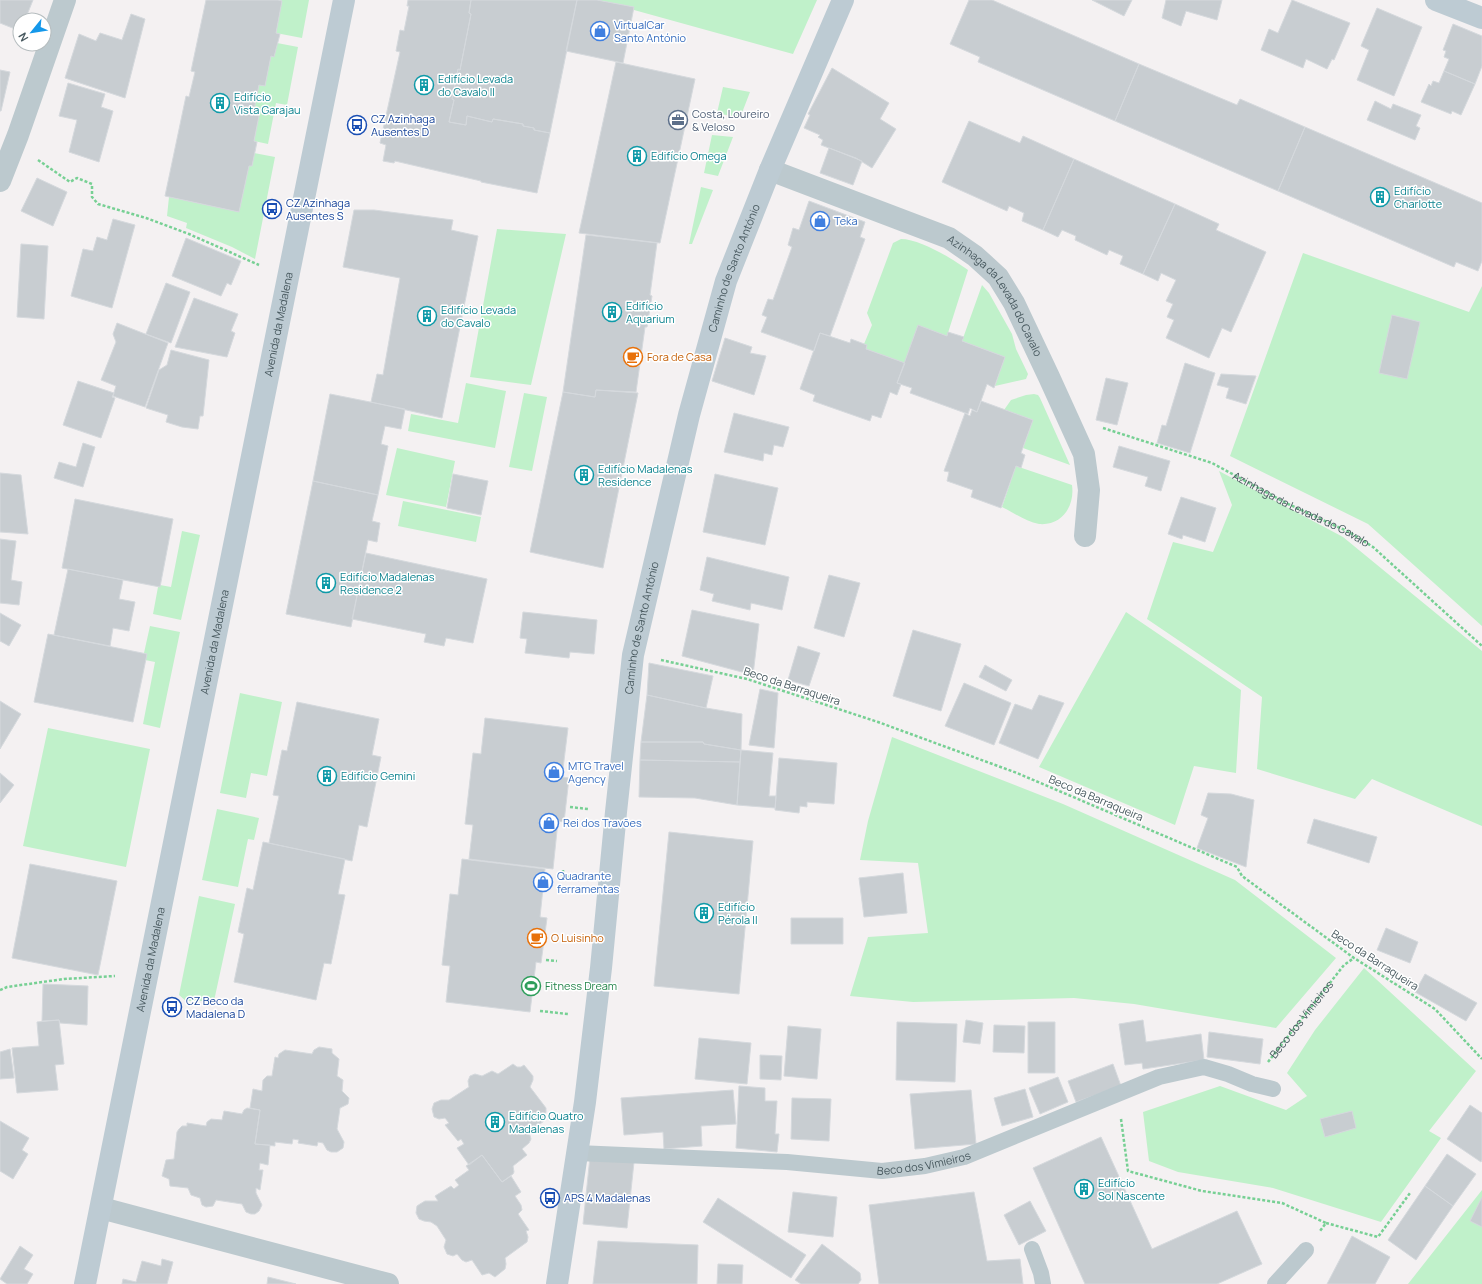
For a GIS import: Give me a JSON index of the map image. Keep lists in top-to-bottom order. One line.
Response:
{"streets":{"street":["Caminho de Santo António","Azinhaga da Levada do Cavalo","Avenida da Madalena"],"lane":["Beco dos Vimieiros"],"path":["Beco da Barraqueira"]},"crossings":[["Caminho de Santo António","Azinhaga da Levada do Cavalo"],["Caminho de Santo António","Beco dos Vimieiros"],["Beco da Barraqueira","Beco dos Vimieiros"]],"places":{"shop":["VirtualCar Santo António","Teka","MTG Travel Agency","Rei dos Travões","Quadrante ferramentas"],"building":["Edifício Levada do Cavalo II","Edifício Vista Garajau","Edifício Omega","Edifício Charlotte","Edifício Aquarium","Edifício Levada do Cavalo","Edifício Madalenas Residence","Edifício Madalenas Residence 2","Edifício Gemini","Edifício Pérola II","Edifício Quatro Madalenas","Edifício Sol Nascente"],"office":["Costa, Loureiro & Veloso"],"bus stop":["CZ Azinhaga Ausentes D","CZ Azinhaga Ausentes S","CZ Beco da Madalena D","APS 4 Madalenas"],"cafe":["Fora de Casa","O Luisinho"],"sports":["Fitness Dream"]},"north":"bottom left"}
